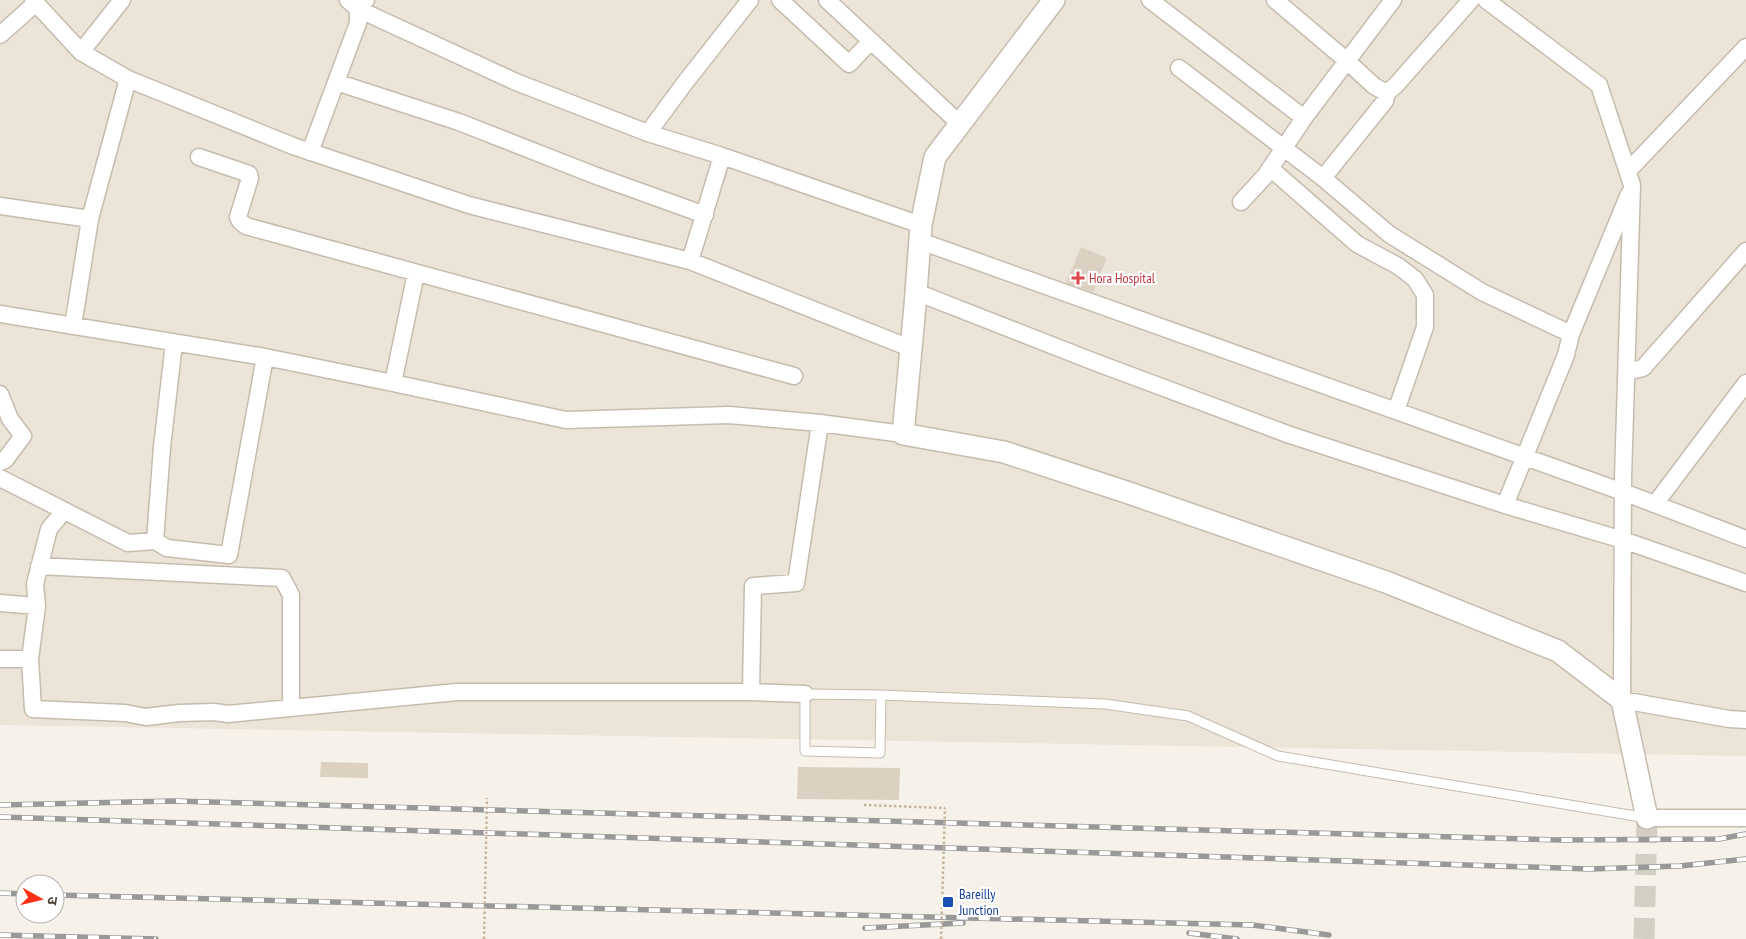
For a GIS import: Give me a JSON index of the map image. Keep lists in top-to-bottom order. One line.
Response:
{"places":{"health":["Hora Hospital"],"transit":["Bareilly Junction"]},"north":"right"}
